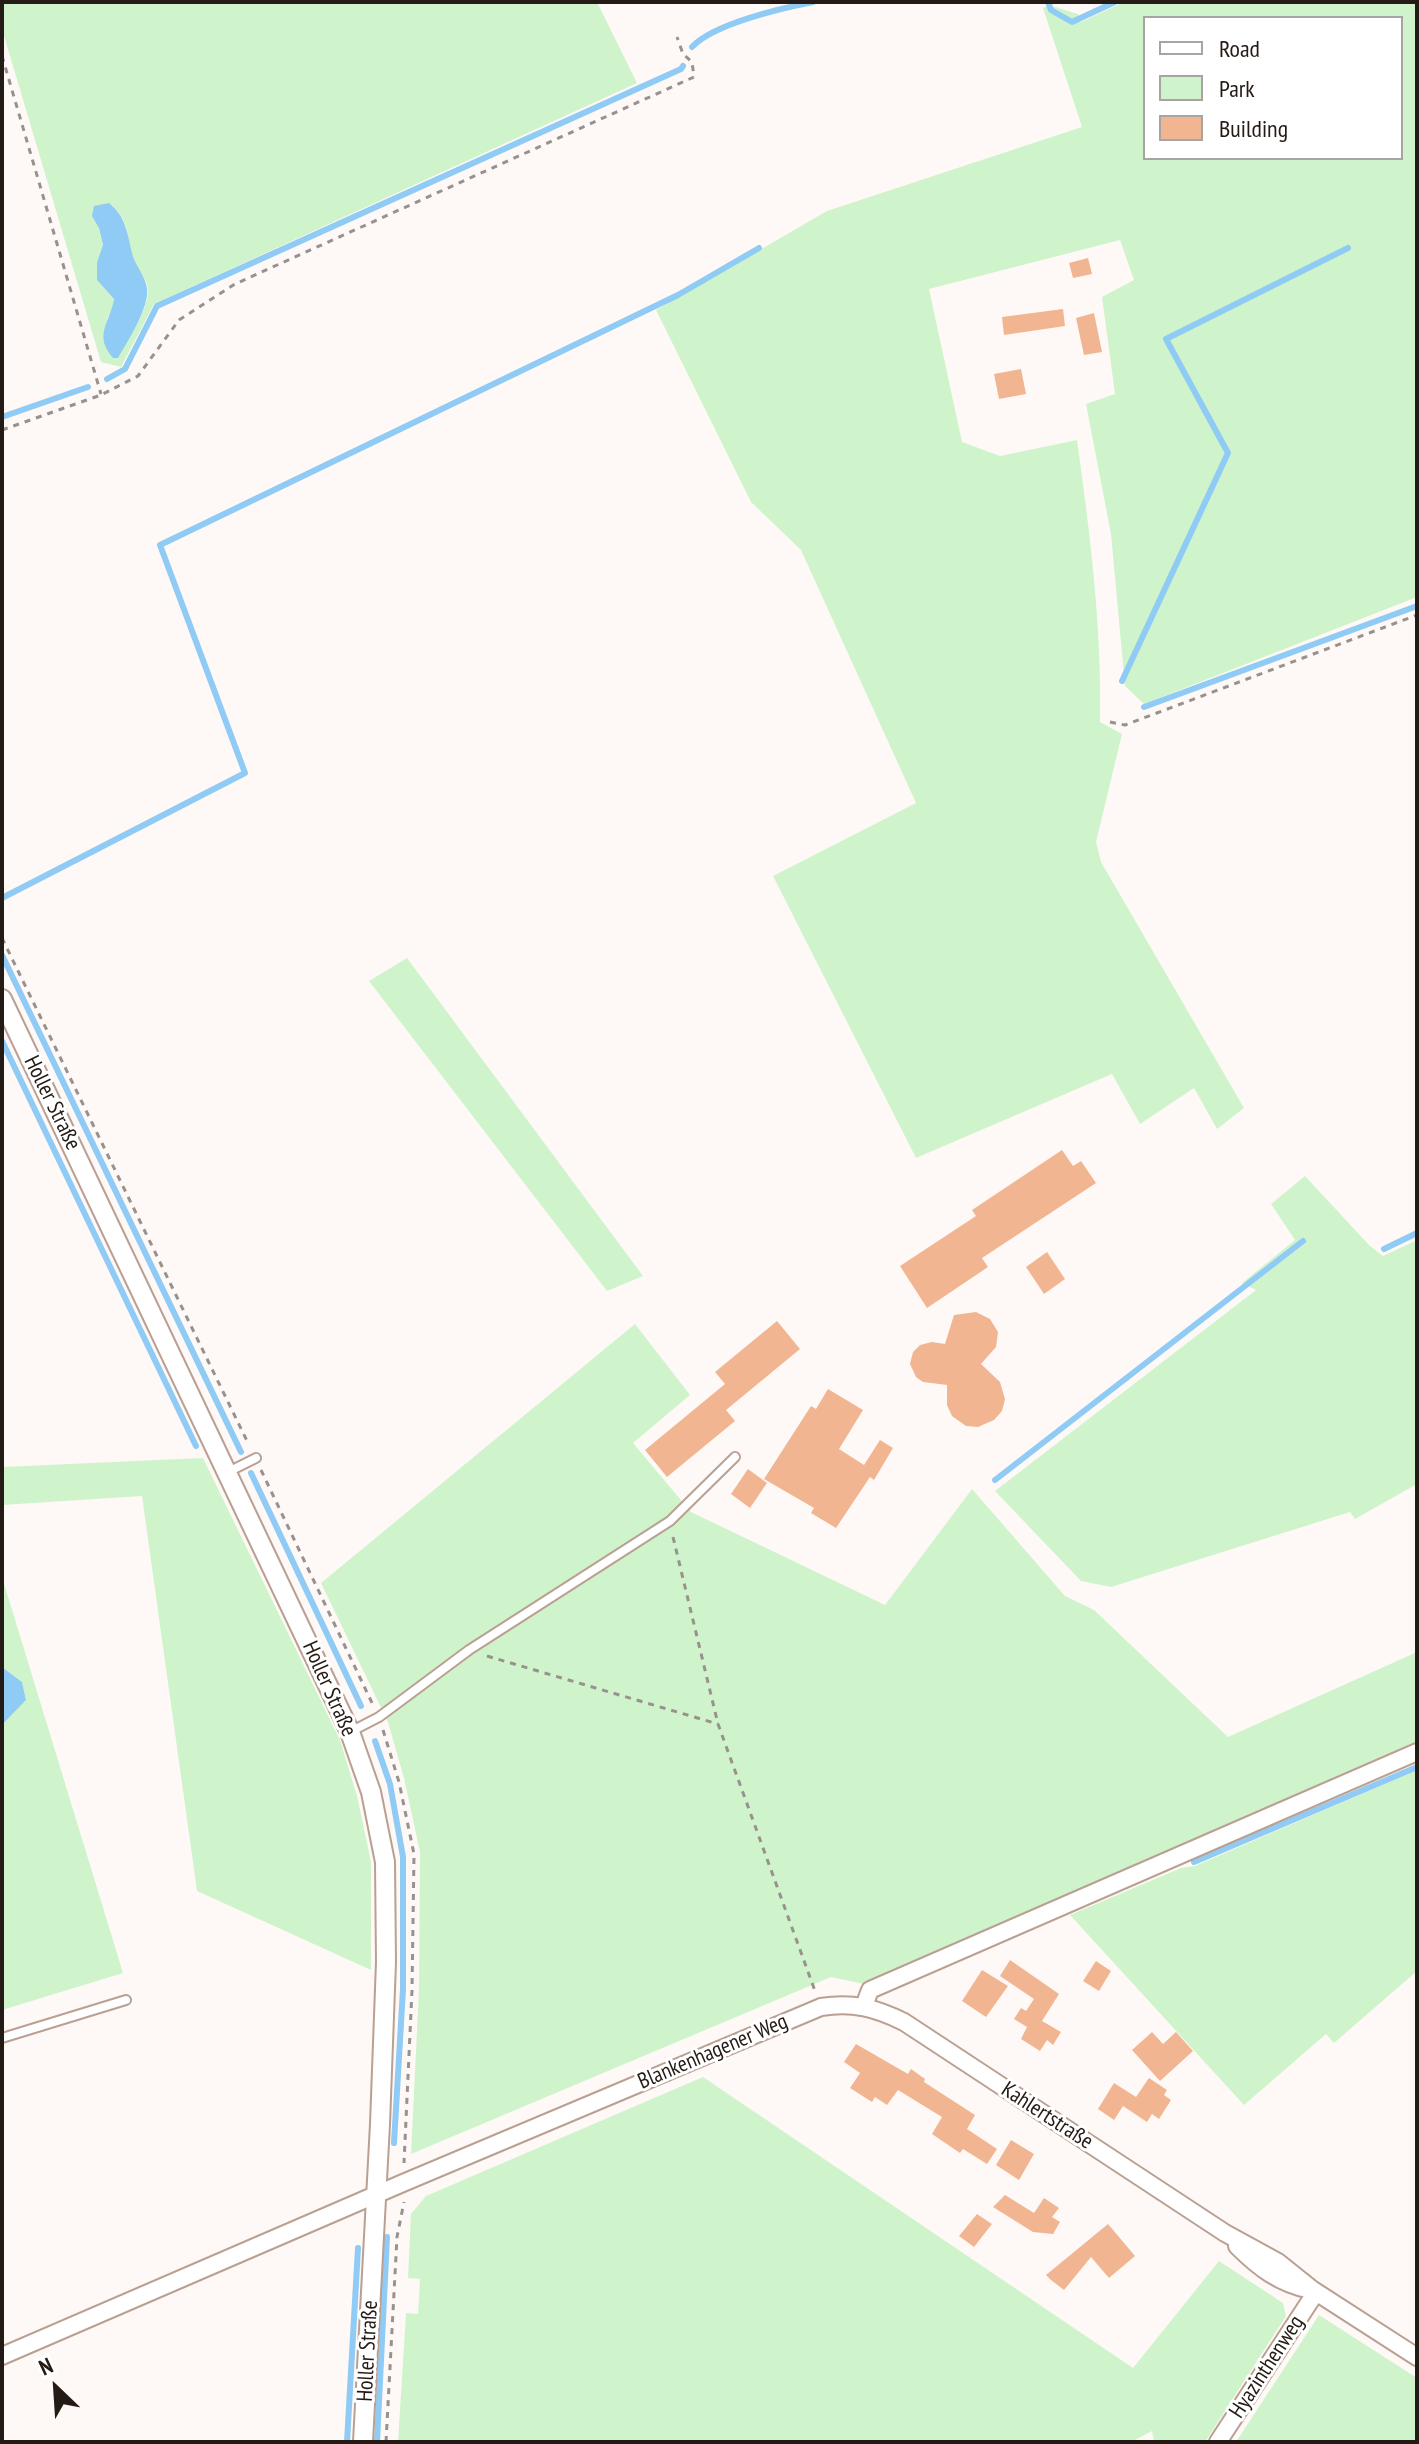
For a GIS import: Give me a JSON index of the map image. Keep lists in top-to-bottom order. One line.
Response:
{"streets":{"street":["Holler Straße","Blankenhagener Weg","Kahlertstraße","Hyazinthenweg"]},"crossings":[["Holler Straße","Blankenhagener Weg"],["Blankenhagener Weg","Kahlertstraße"],["Kahlertstraße","Hyazinthenweg"]],"legend":["Road","Park","Building"],"north":"top left"}
